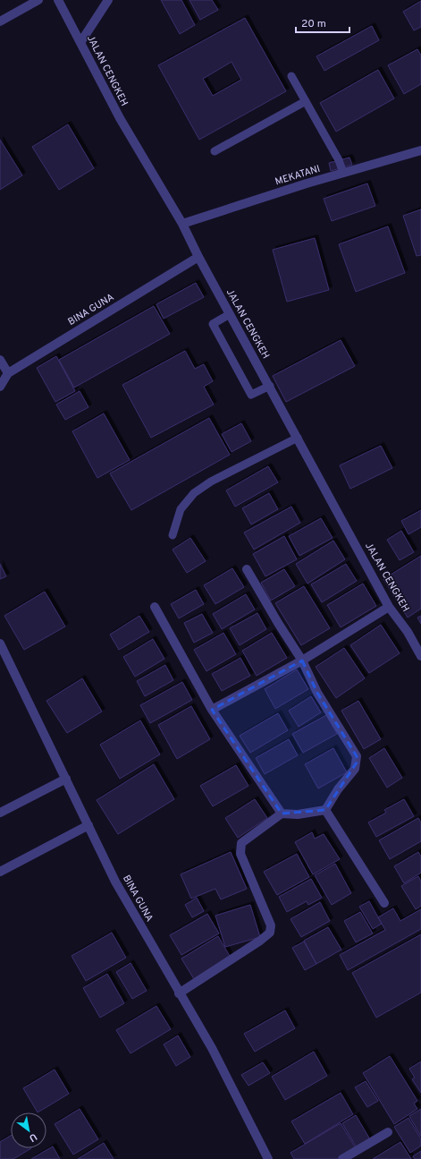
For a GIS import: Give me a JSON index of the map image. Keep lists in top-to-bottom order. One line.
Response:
{"streets":{"street":["JALAN CENGKEH","MEKATANI","BINA GUNA"]},"crossings":[["JALAN CENGKEH","MEKATANI"],["JALAN CENGKEH","BINA GUNA"]],"scale_bar":"20 m","north":"bottom right"}
